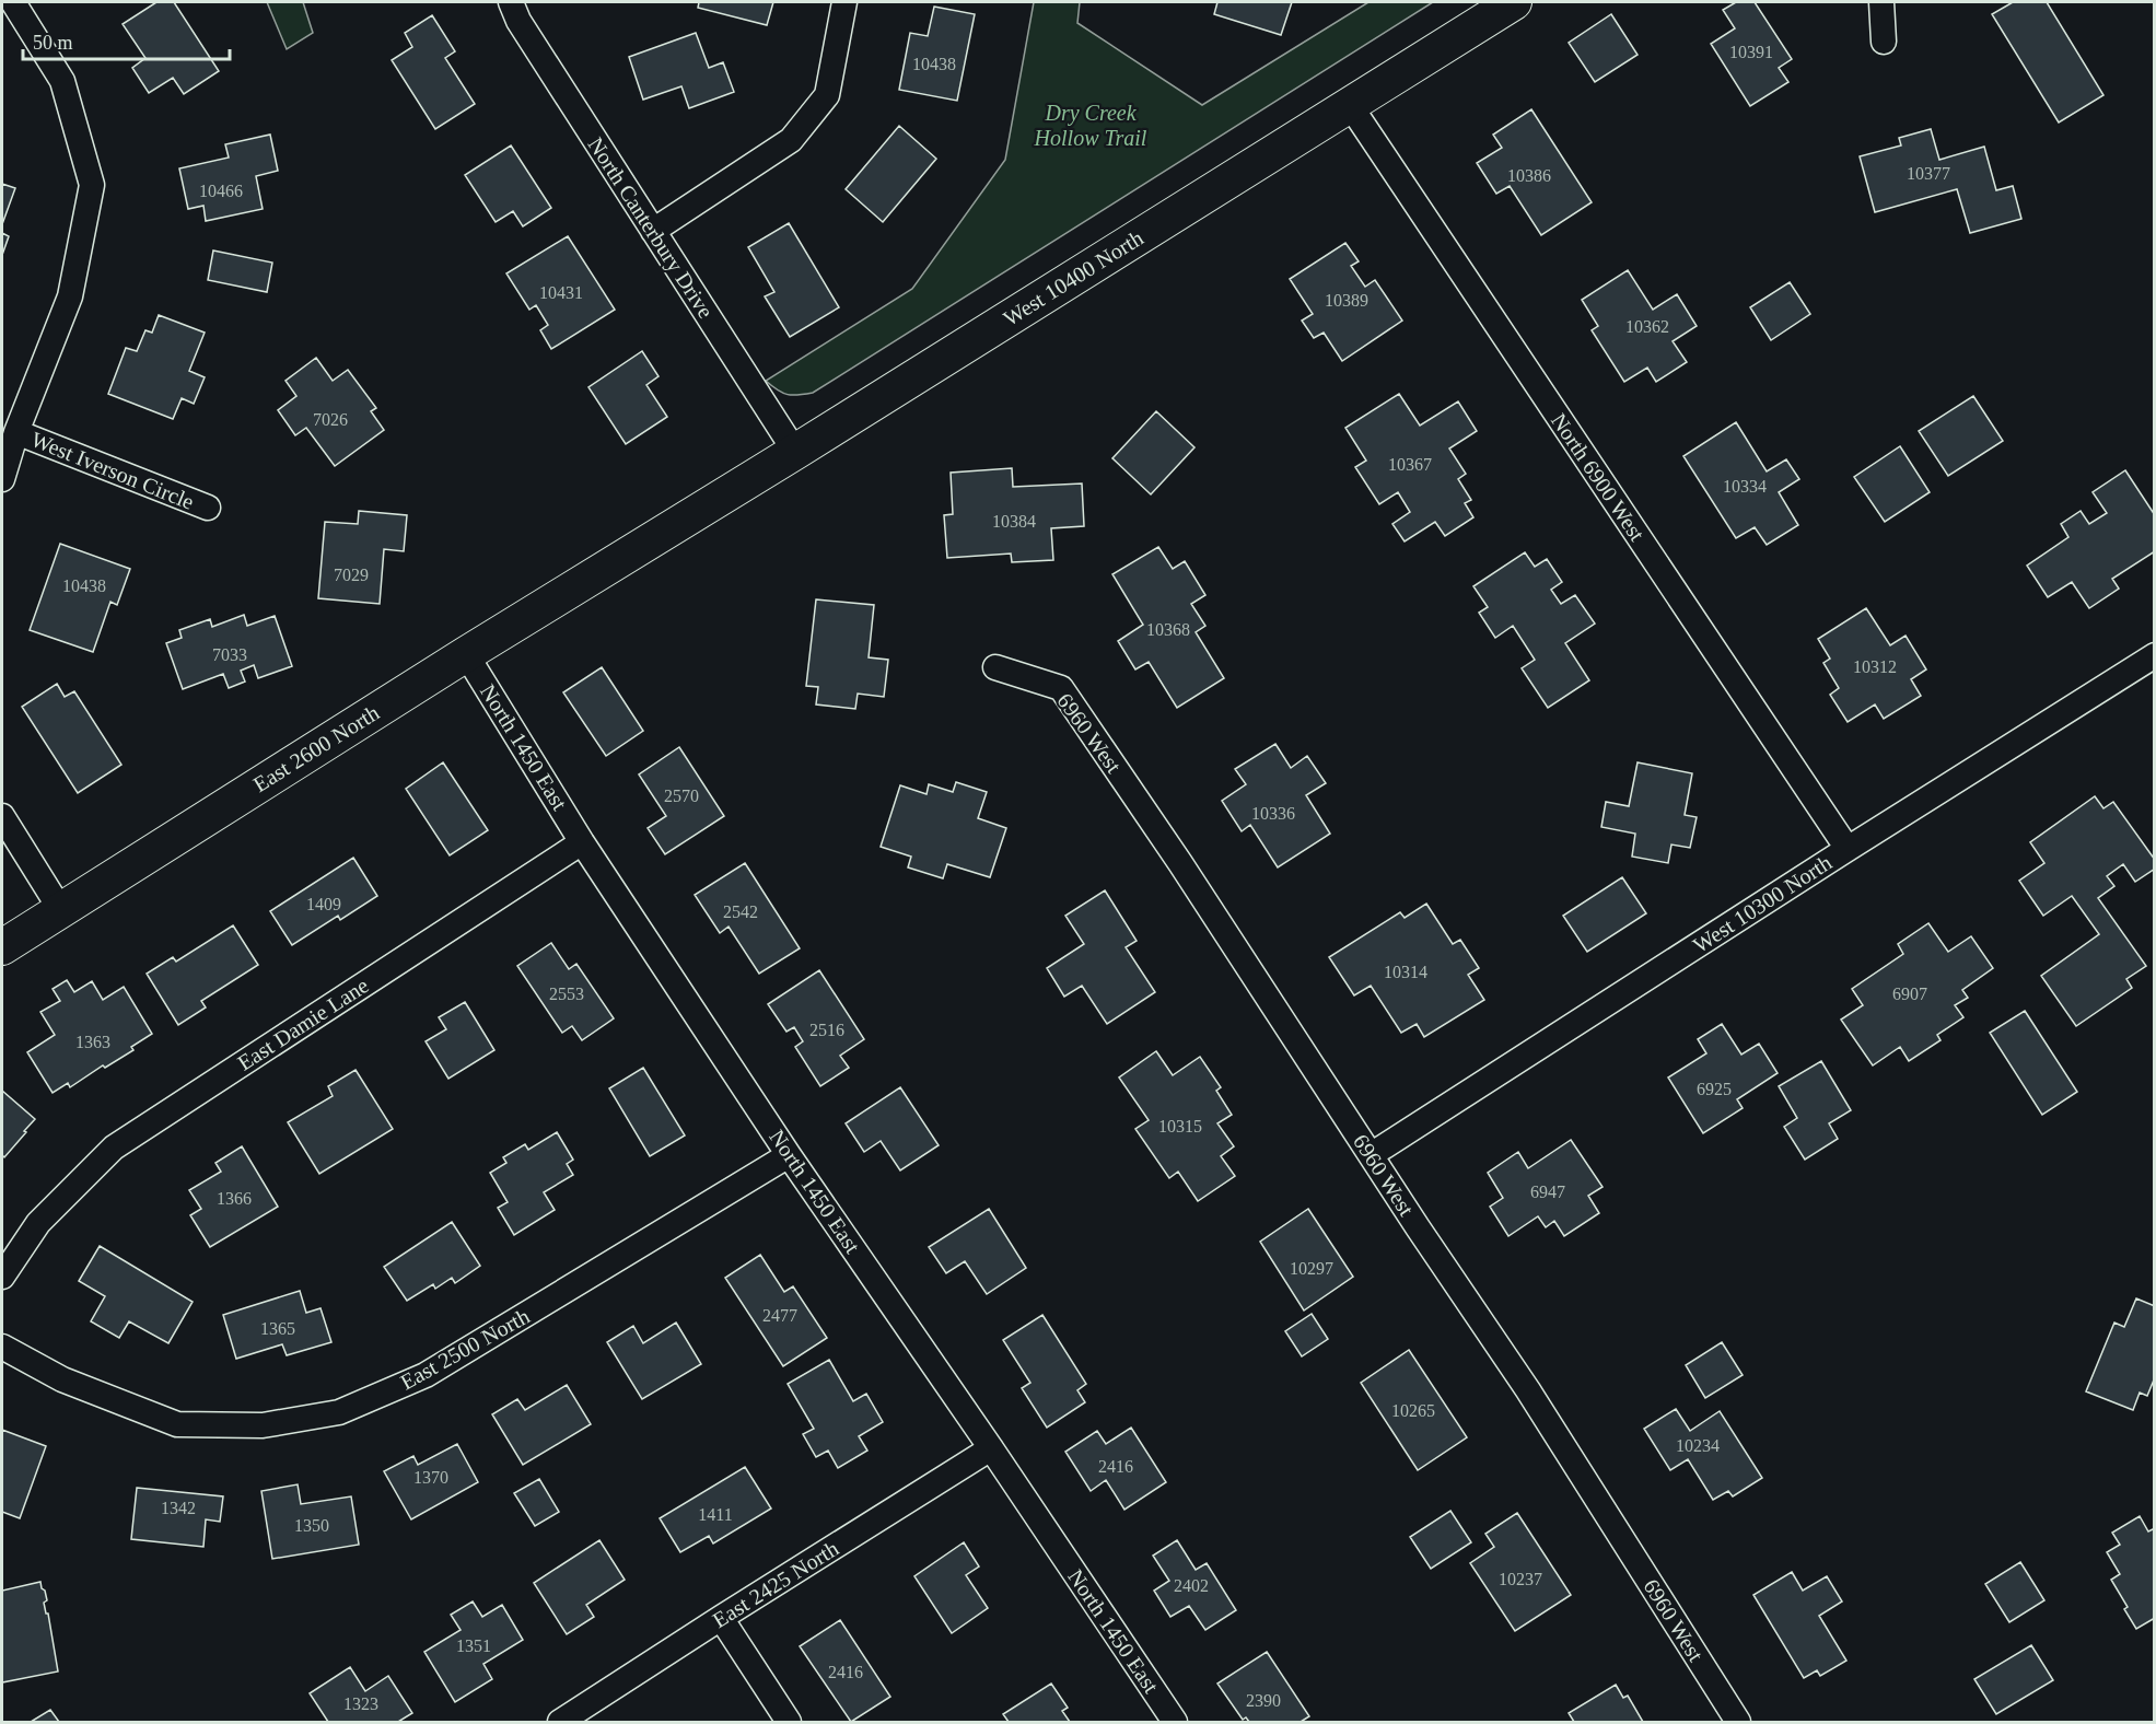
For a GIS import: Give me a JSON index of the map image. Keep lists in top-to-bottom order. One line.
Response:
{"streets":{"street":["North Canterbury Drive","West 10400 North","West Iverson Circle","North 6900 West","6960 West","North 1450 East","East 2600 North","West 10300 North","East Damie Lane","East 2500 North","East 2425 North"]},"crossings":[["North Canterbury Drive","West 10400 North"],["West 10400 North","North 6900 West"],["West 10400 North","East 2600 North"],["North 6900 West","West 10300 North"],["6960 West","West 10300 North"],["North 1450 East","East 2600 North"],["North 1450 East","East Damie Lane"],["North 1450 East","East 2500 North"],["North 1450 East","East 2425 North"]],"parks":["Dry Creek Hollow Trail"],"house_numbers":["10391","10438","10377","10386","10466","10431","10389","10362","7026","10367","10334","10384","7029","10438","10368","7033","10312","2570","10336","1409","2542","10314","2553","6907","2516","1363","6925","10315","6947","1366","10297","2477","1365","10265","10234","2416","1370","1342","1411","1350","10237","2402","1351","2416","2390","1323"],"scale_bar":"50 m"}
